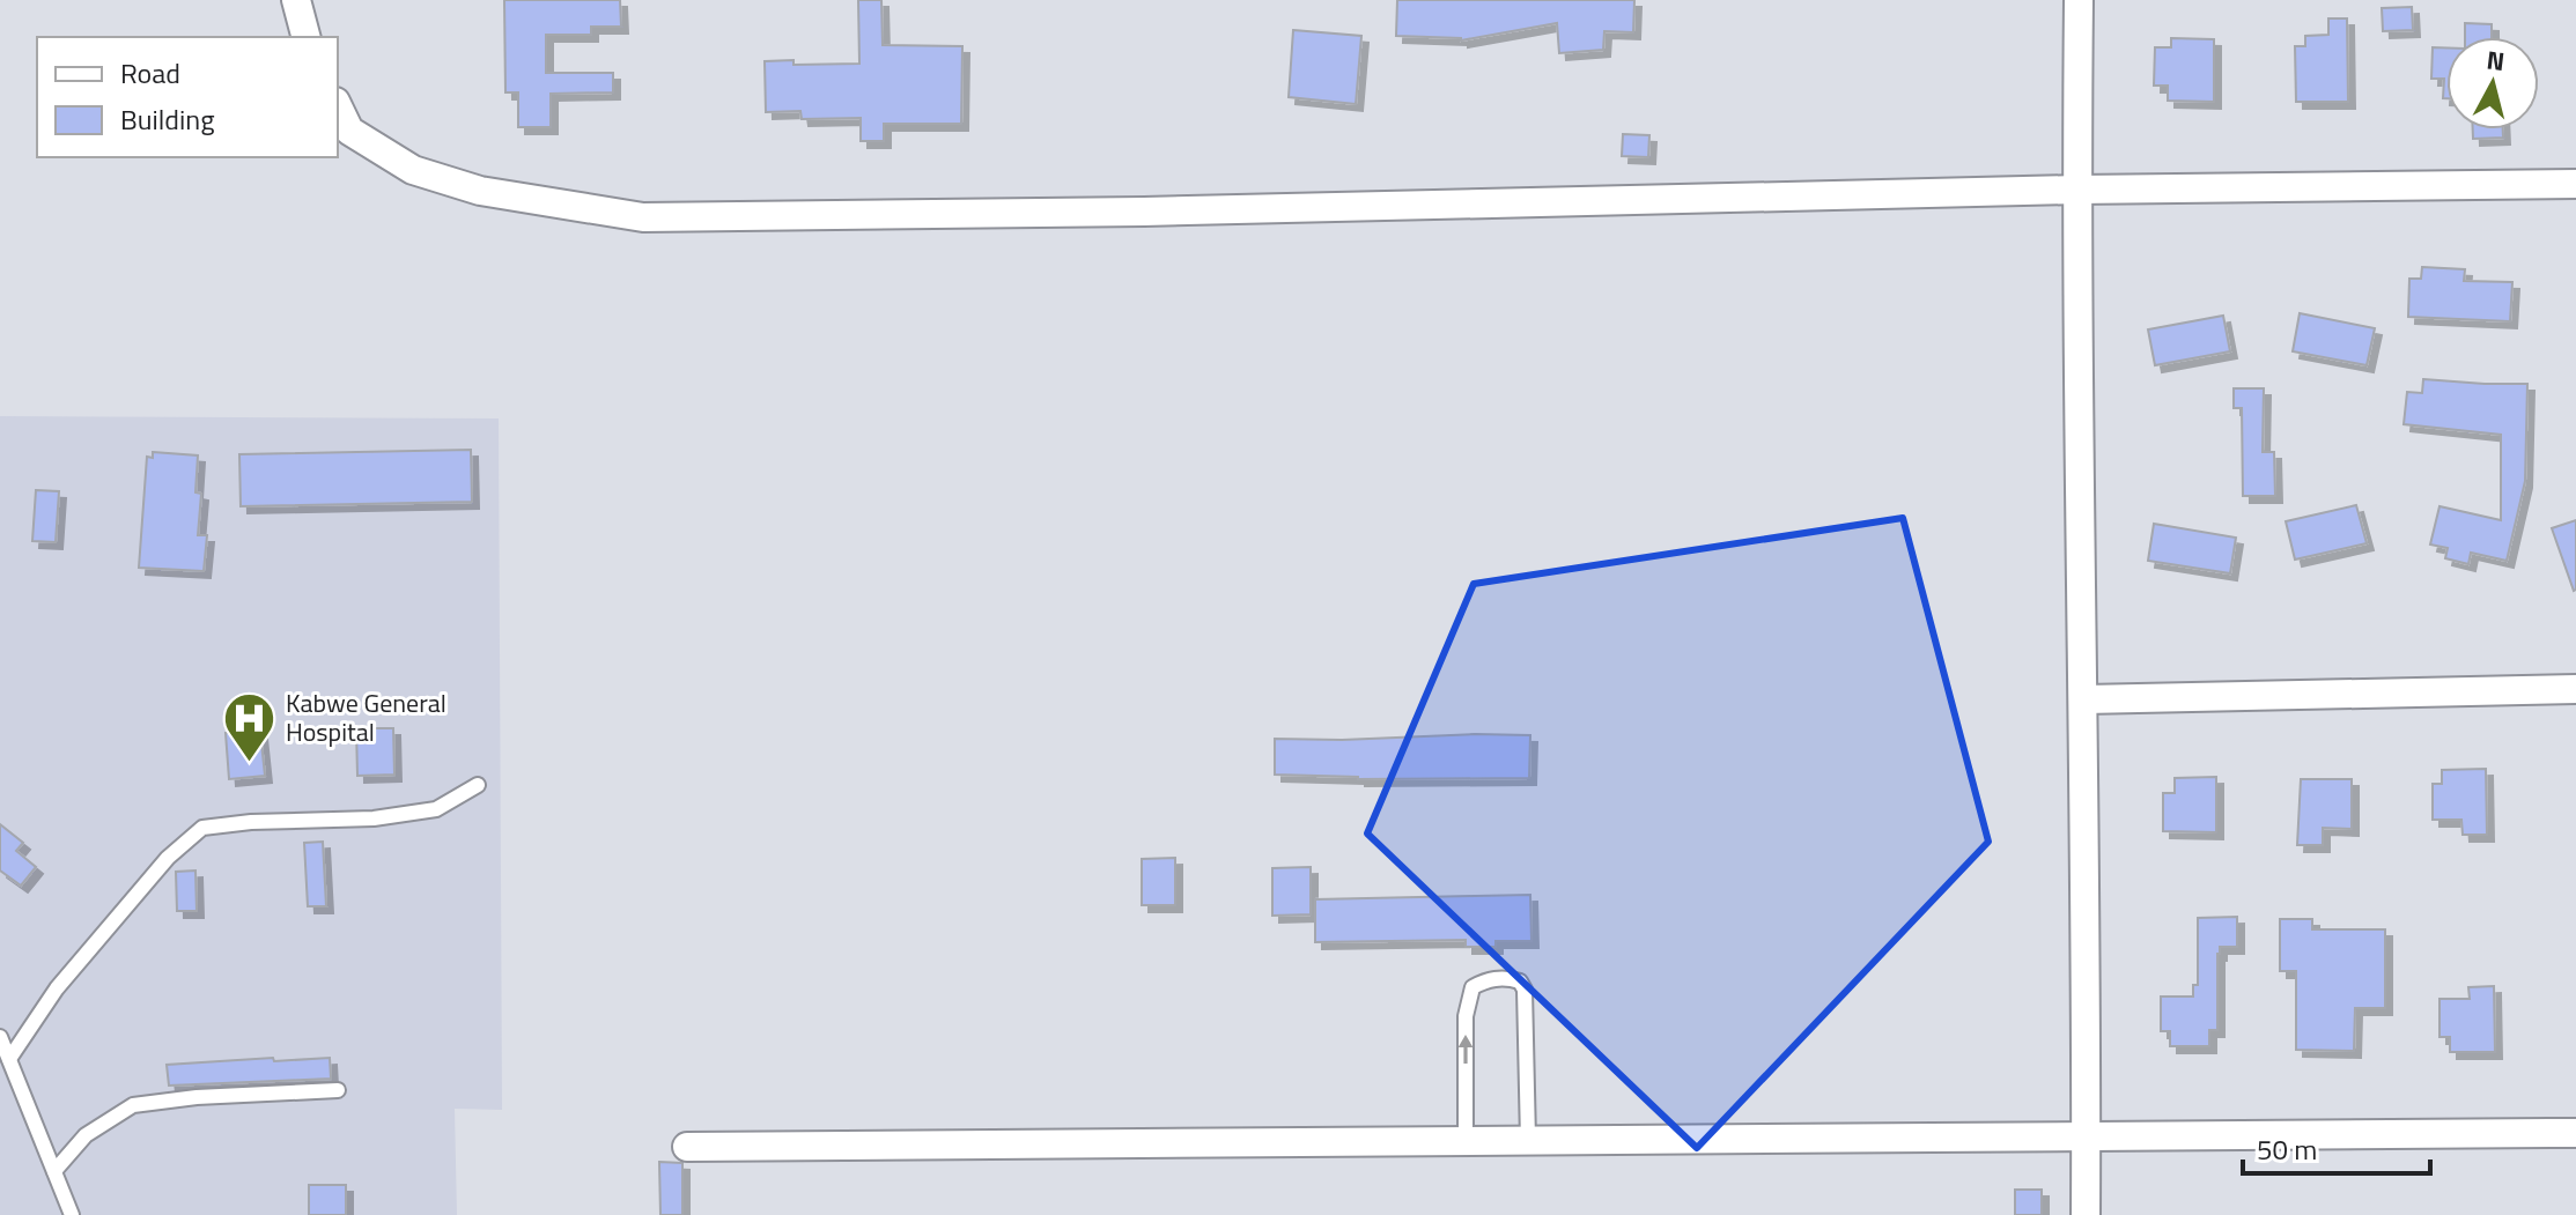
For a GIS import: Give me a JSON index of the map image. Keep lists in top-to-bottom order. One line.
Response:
{"places":{"hospital":["Kabwe General Hospital"]},"legend":["Road","Building"],"scale_bar":"50 m","north":"top"}
